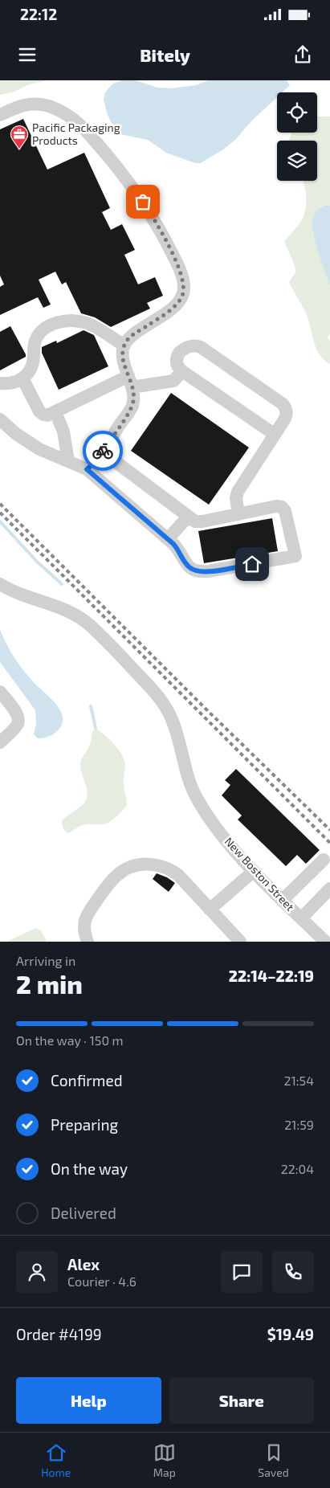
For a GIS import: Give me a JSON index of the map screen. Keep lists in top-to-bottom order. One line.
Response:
{"streets":{"street":["New Boston Street"]},"places":{"office":["Pacific Packaging Products"]},"page":{"status":"22:12","header":"Bitely","heading":["2 min","Arriving in","22:14–22:19"],"panel":["Alex","Courier · 4.6","Order #4199","$19.49"],"bar":"On the way · 150 m","list":[["Confirmed","21:54"],["Preparing","21:59"],["On the way","22:04"],"Delivered"],"buttons":["Help","Share"],"tabs":["Home","Map","Saved"]}}
